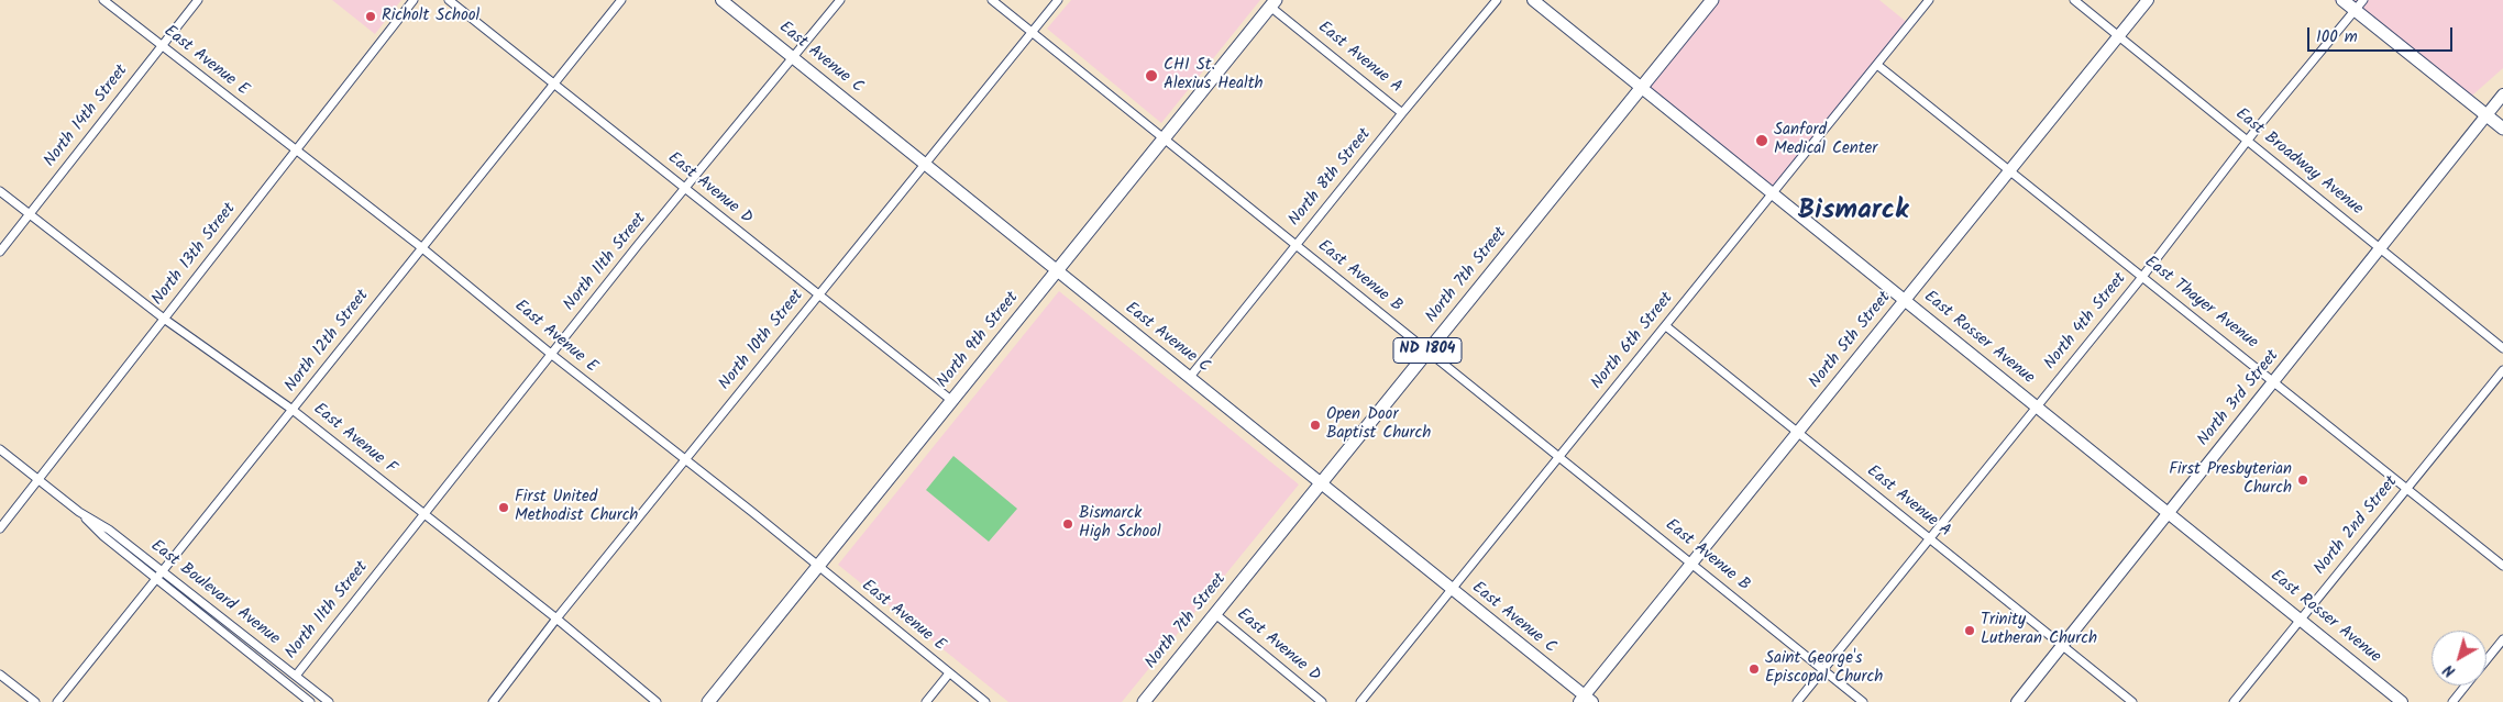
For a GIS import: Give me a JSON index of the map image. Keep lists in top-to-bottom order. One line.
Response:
{"streets":{"main road":["North 7th Street","North 9th Street","ND 1804"],"street":["East Avenue C","East Avenue A","East Avenue E","North 14th Street","East Broadway Avenue","North 8th Street","East Avenue D","North 13th Street","North 11th Street","East Avenue B","East Thayer Avenue","North 4th Street","East Rosser Avenue","North 10th Street","North 5th Street","North 12th Street","North 6th Street","North 3rd Street","East Avenue F","North 2nd Street","East Boulevard Avenue"]},"crossings":[["East Avenue C","North 8th Street"],["East Avenue C","North 11th Street"],["East Avenue C","North 7th Street"],["East Avenue C","North 10th Street"],["East Avenue C","North 9th Street"],["East Avenue C","North 5th Street"],["East Avenue C","North 6th Street"],["East Avenue A","North 8th Street"],["East Avenue A","North 4th Street"],["East Avenue A","North 9th Street"],["East Avenue A","North 5th Street"],["East Avenue A","North 6th Street"],["East Avenue A","North 3rd Street"],["East Avenue E","North 14th Street"],["East Avenue E","North 13th Street"],["East Avenue E","North 11th Street"],["East Avenue E","North 10th Street"],["East Avenue E","North 9th Street"],["East Avenue E","North 12th Street"],["North 14th Street","East Avenue F"],["East Broadway Avenue","North 4th Street"],["East Broadway Avenue","North 5th Street"],["East Broadway Avenue","North 3rd Street"],["North 8th Street","East Avenue B"],["East Avenue D","North 11th Street"],["East Avenue D","North 7th Street"],["East Avenue D","North 10th Street"],["East Avenue D","North 9th Street"],["East Avenue D","North 12th Street"],["North 13th Street","East Avenue F"],["North 13th Street","East Boulevard Avenue"],["North 11th Street","East Avenue F"],["North 11th Street","East Boulevard Avenue"],["North 7th Street","East Avenue B"],["North 7th Street","East Rosser Avenue"],["East Avenue B","North 4th Street"],["East Avenue B","North 10th Street"],["East Avenue B","North 9th Street"],["East Avenue B","North 5th Street"],["East Avenue B","North 6th Street"],["East Thayer Avenue","North 4th Street"],["East Thayer Avenue","North 5th Street"],["East Thayer Avenue","North 6th Street"],["East Thayer Avenue","North 3rd Street"],["East Thayer Avenue","North 2nd Street"],["North 4th Street","East Rosser Avenue"],["East Rosser Avenue","North 5th Street"],["East Rosser Avenue","North 6th Street"],["East Rosser Avenue","North 3rd Street"],["East Rosser Avenue","North 2nd Street"],["North 10th Street","East Avenue F"],["North 12th Street","East Avenue F"],["North 12th Street","East Boulevard Avenue"]],"districts":["Bismarck"],"places":["Richolt School","CHI St. Alexius Health","Sanford Medical Center","Open Door Baptist Church","First Presbyterian Church","First United Methodist Church","Bismarck High School","Trinity Lutheran Church","Saint George's Episcopal Church"],"scale_bar":"100 m","north":"bottom left"}
